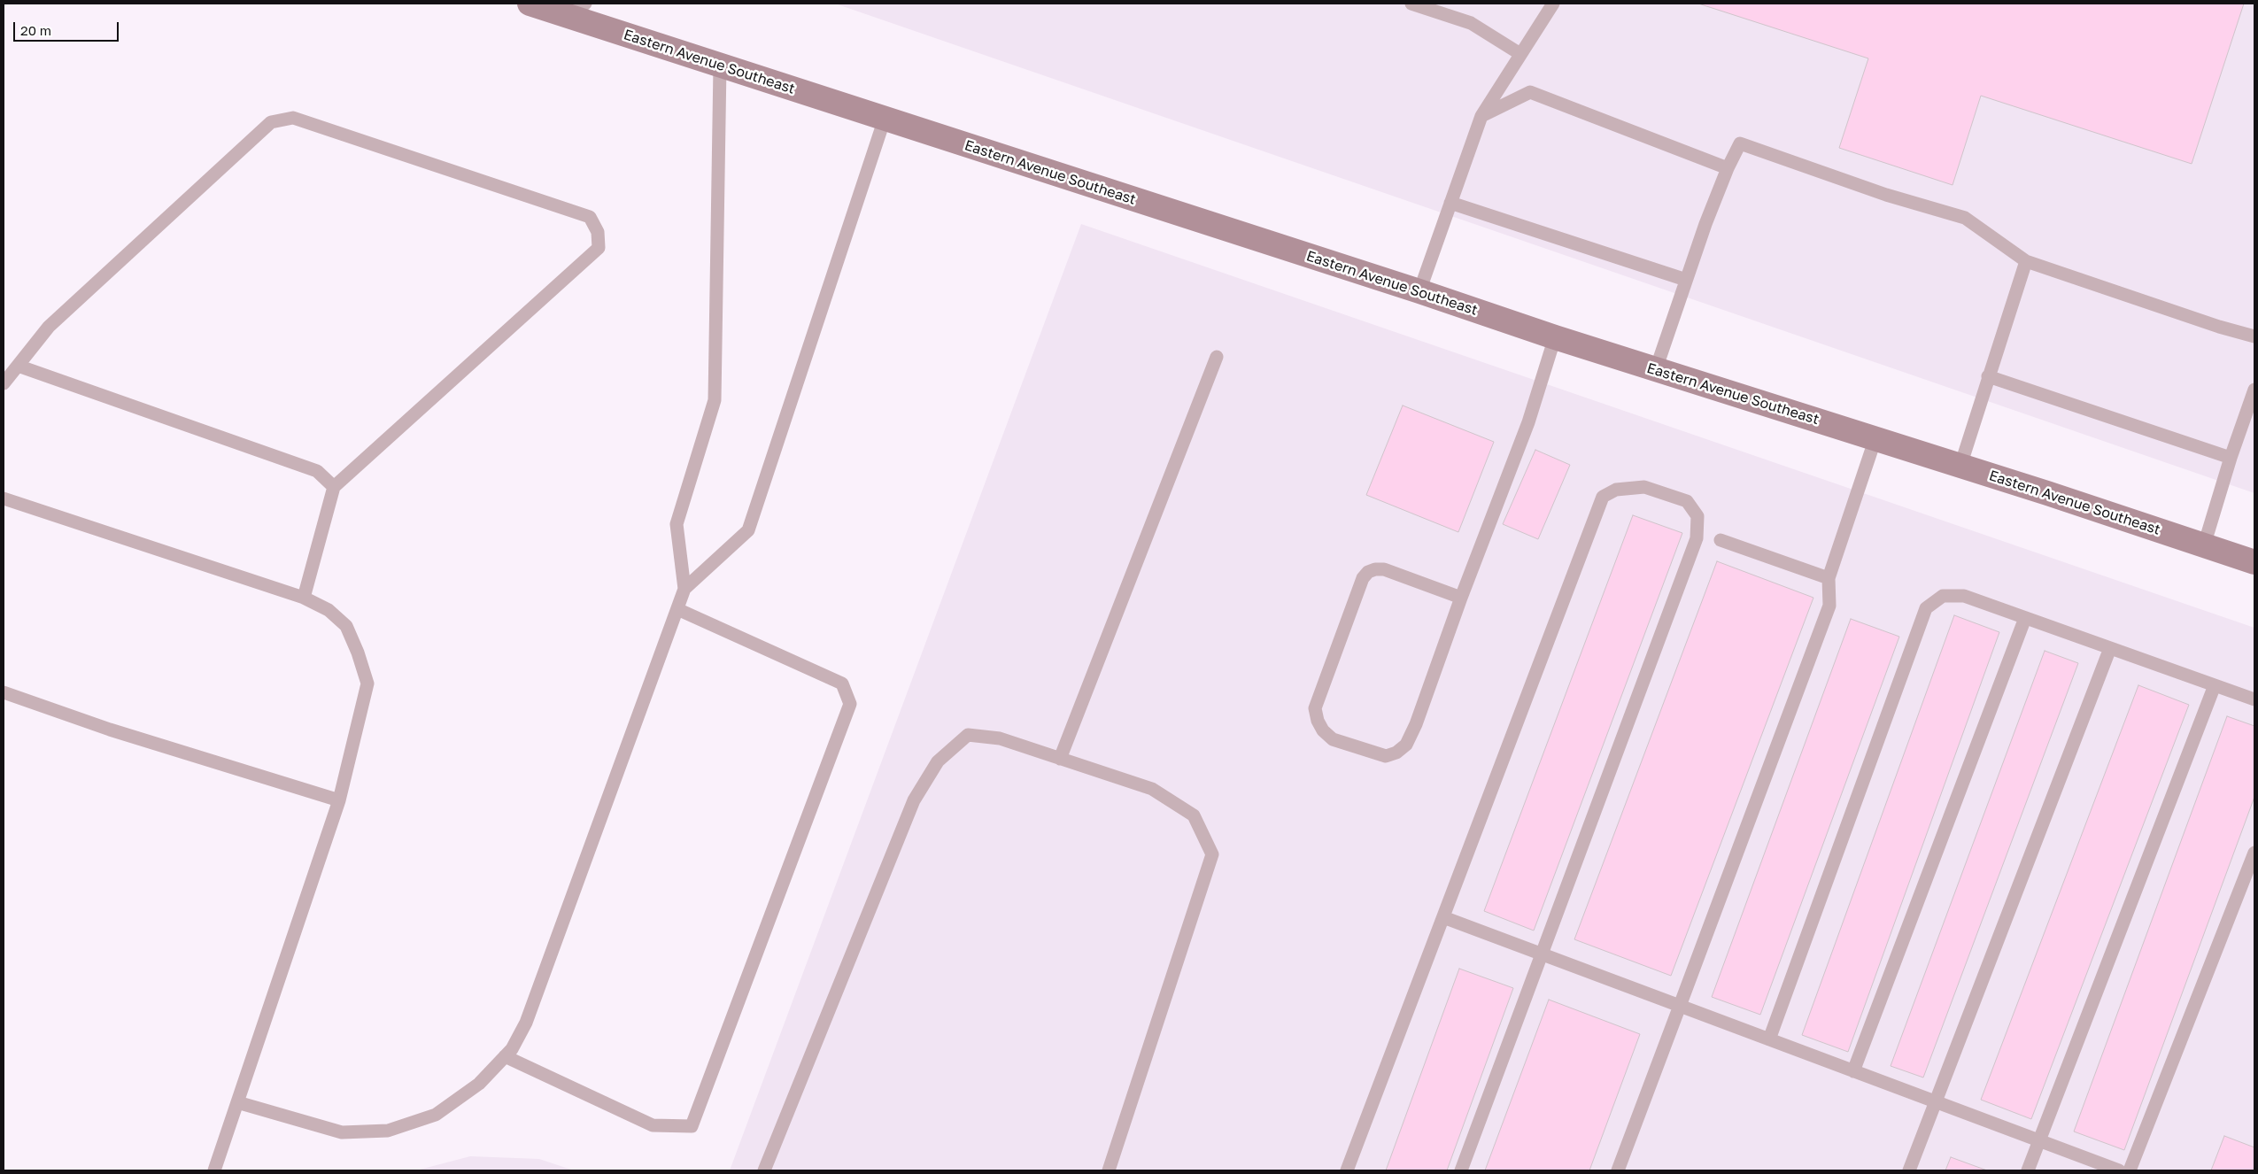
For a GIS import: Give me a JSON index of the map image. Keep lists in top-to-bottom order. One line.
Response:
{"streets":{"main road":["Eastern Avenue Southeast"]},"scale_bar":"20 m"}
